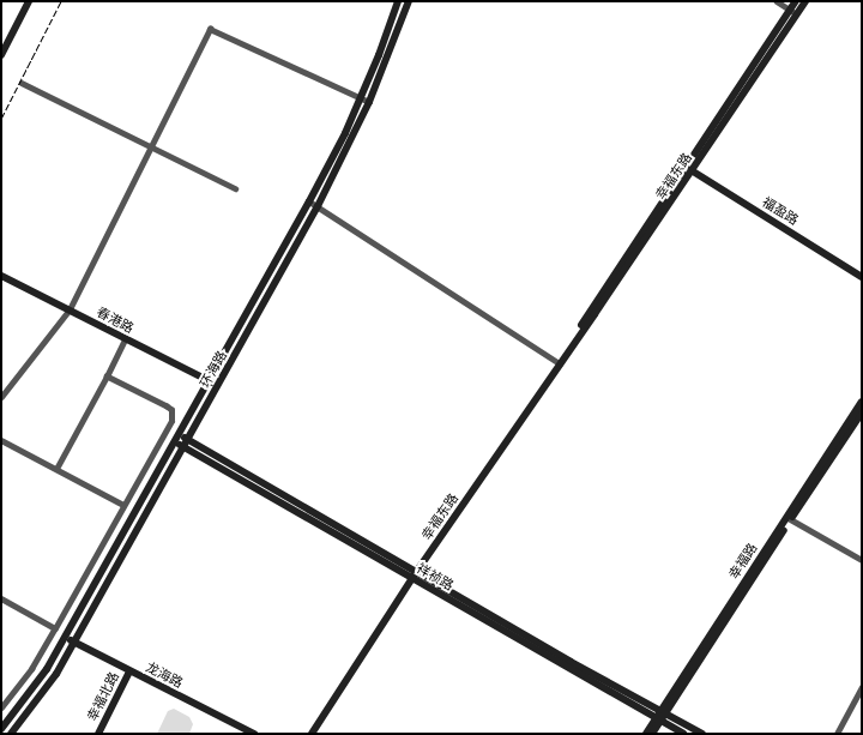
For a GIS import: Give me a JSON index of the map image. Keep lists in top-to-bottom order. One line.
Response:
{"streets":{"street":["幸福东路","福盈路","春港路","环海路","幸福路","祥祯路","龙海路","幸福北路"]},"crossings":[["幸福东路","福盈路"],["幸福东路","祥祯路"],["春港路","环海路"],["环海路","祥祯路"],["环海路","龙海路"],["幸福路","祥祯路"],["龙海路","幸福北路"]]}
